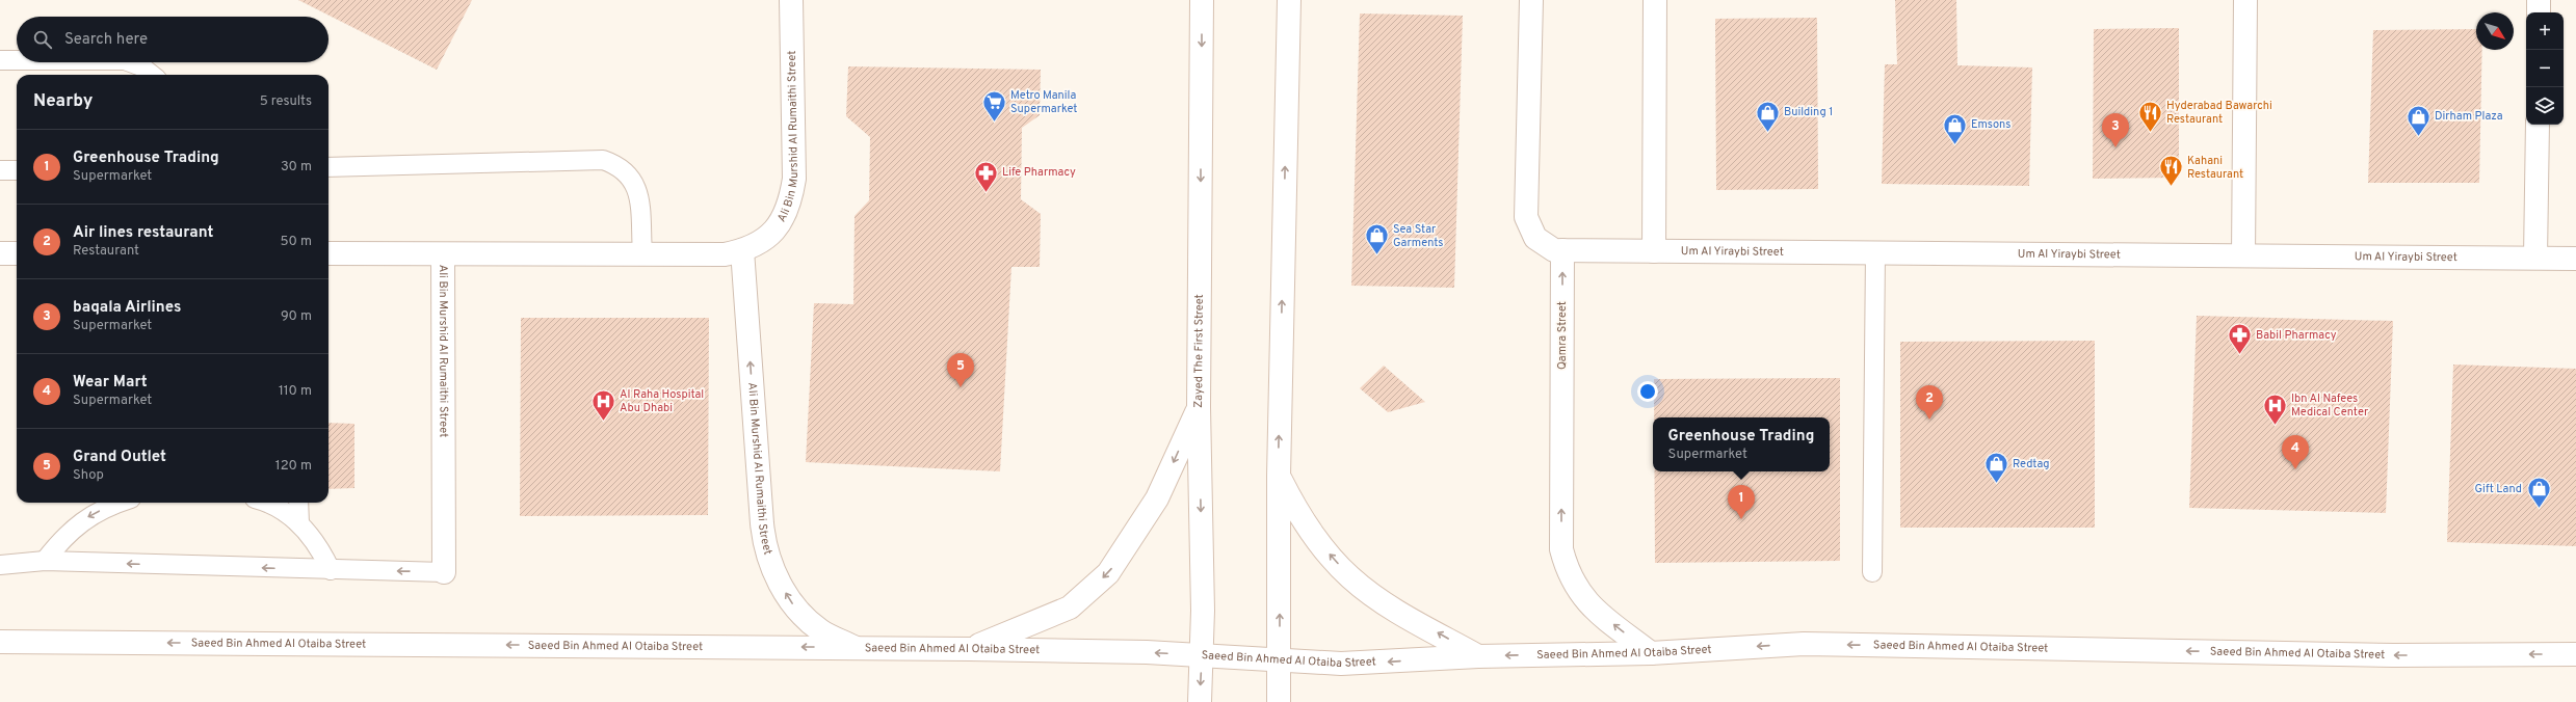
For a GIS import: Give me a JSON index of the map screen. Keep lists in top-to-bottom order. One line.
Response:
{"streets":{"main road":["Ali Bin Murshid Al Rumaithi Street","Um Al Yiraybi Street","Qamra Street","Zayed The First Street","Saeed Bin Ahmed Al Otaiba Street"]},"crossings":[["Ali Bin Murshid Al Rumaithi Street","Saeed Bin Ahmed Al Otaiba Street"],["Um Al Yiraybi Street","Qamra Street"],["Qamra Street","Saeed Bin Ahmed Al Otaiba Street"],["Zayed The First Street","Saeed Bin Ahmed Al Otaiba Street"]],"one_way":["Qamra Street","Saeed Bin Ahmed Al Otaiba Street"],"places":{"supermarket":["Metro Manila Supermarket"],"shop":["Building 1","Dirham Plaza","Emsons","Sea Star Garments","Redtag","Gift Land"],"restaurant":["Hyderabad Bawarchi Restaurant","Kahani Restaurant"],"pharmacy":["Life Pharmacy","Babil Pharmacy"],"hospital":["Al Raha Hospital Abu Dhabi","Ibn Al Nafees Medical Center"]},"north":"bottom right","page":{"map_buttons":["+","−"],"search":"Search here","heading":["Nearby","5 results"],"pins":["3","5","2","4","1"],"list":[{"mark":"1","name":"Greenhouse Trading","note":"Supermarket","value":"30 m"},{"mark":"2","name":"Air lines restaurant","note":"Restaurant","value":"50 m"},{"mark":"3","name":"baqala Airlines","note":"Supermarket","value":"90 m"},{"mark":"4","name":"Wear Mart","note":"Supermarket","value":"110 m"},{"mark":"5","name":"Grand Outlet","note":"Shop","value":"120 m"}],"popup":["Greenhouse Trading","Supermarket"]}}
